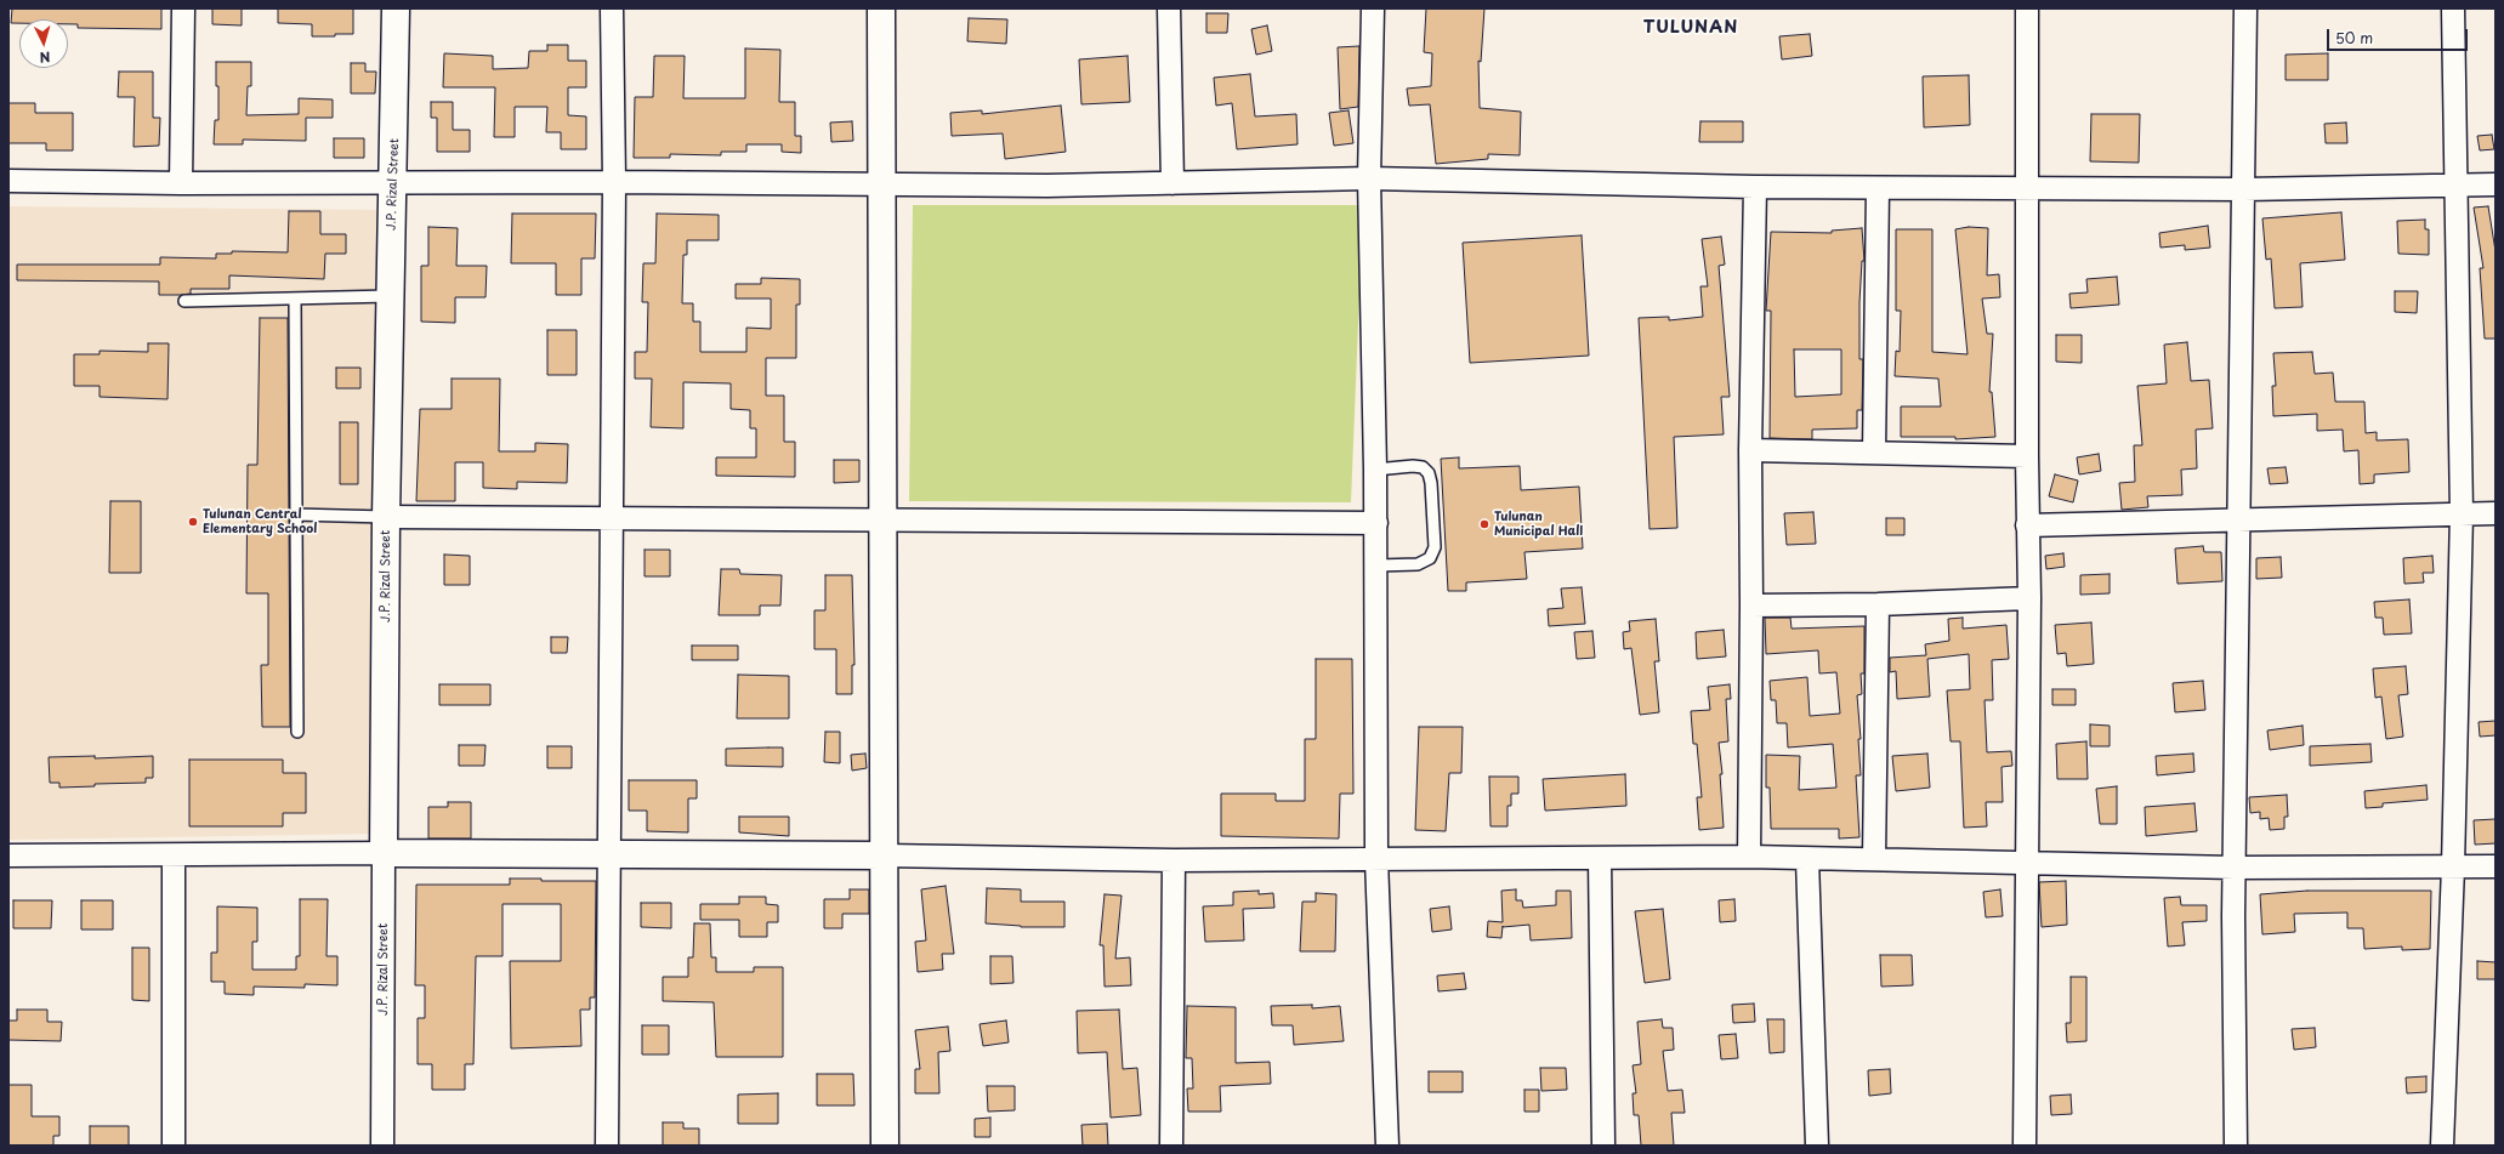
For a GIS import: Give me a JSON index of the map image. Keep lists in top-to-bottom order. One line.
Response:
{"streets":{"street":["J.P. Rizal Street"]},"districts":["TULUNAN"],"places":["Tulunan Central Elementary School","Tulunan Municipal Hall"],"scale_bar":"50 m","north":"bottom"}
